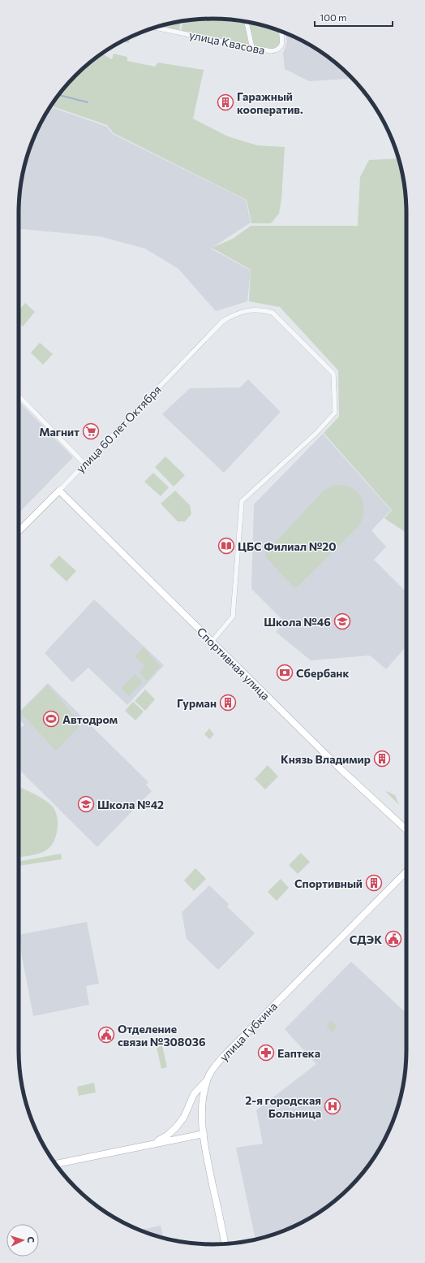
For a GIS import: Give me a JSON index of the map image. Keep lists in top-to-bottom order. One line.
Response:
{"streets":{"street":["улица Квасова","улица 60 лет Октября","Спортивная улица","улица Губкина"]},"crossings":[["улица 60 лет Октября","Спортивная улица"]],"places":{"building":["Гаражный кооператив.","Гурман","Князь Владимир","Спортивный"],"supermarket":["Магнит"],"library":["ЦБС Филиал №20"],"school or university":["Школа №46","Школа №42"],"bank":["Сбербанк"],"sports":["Автодром"],"public building":["СДЭК","Отделение связи №308036"],"pharmacy":["Еаптека"],"hospital":["2-я городская Больница"]},"scale_bar":"100 m","north":"right"}
